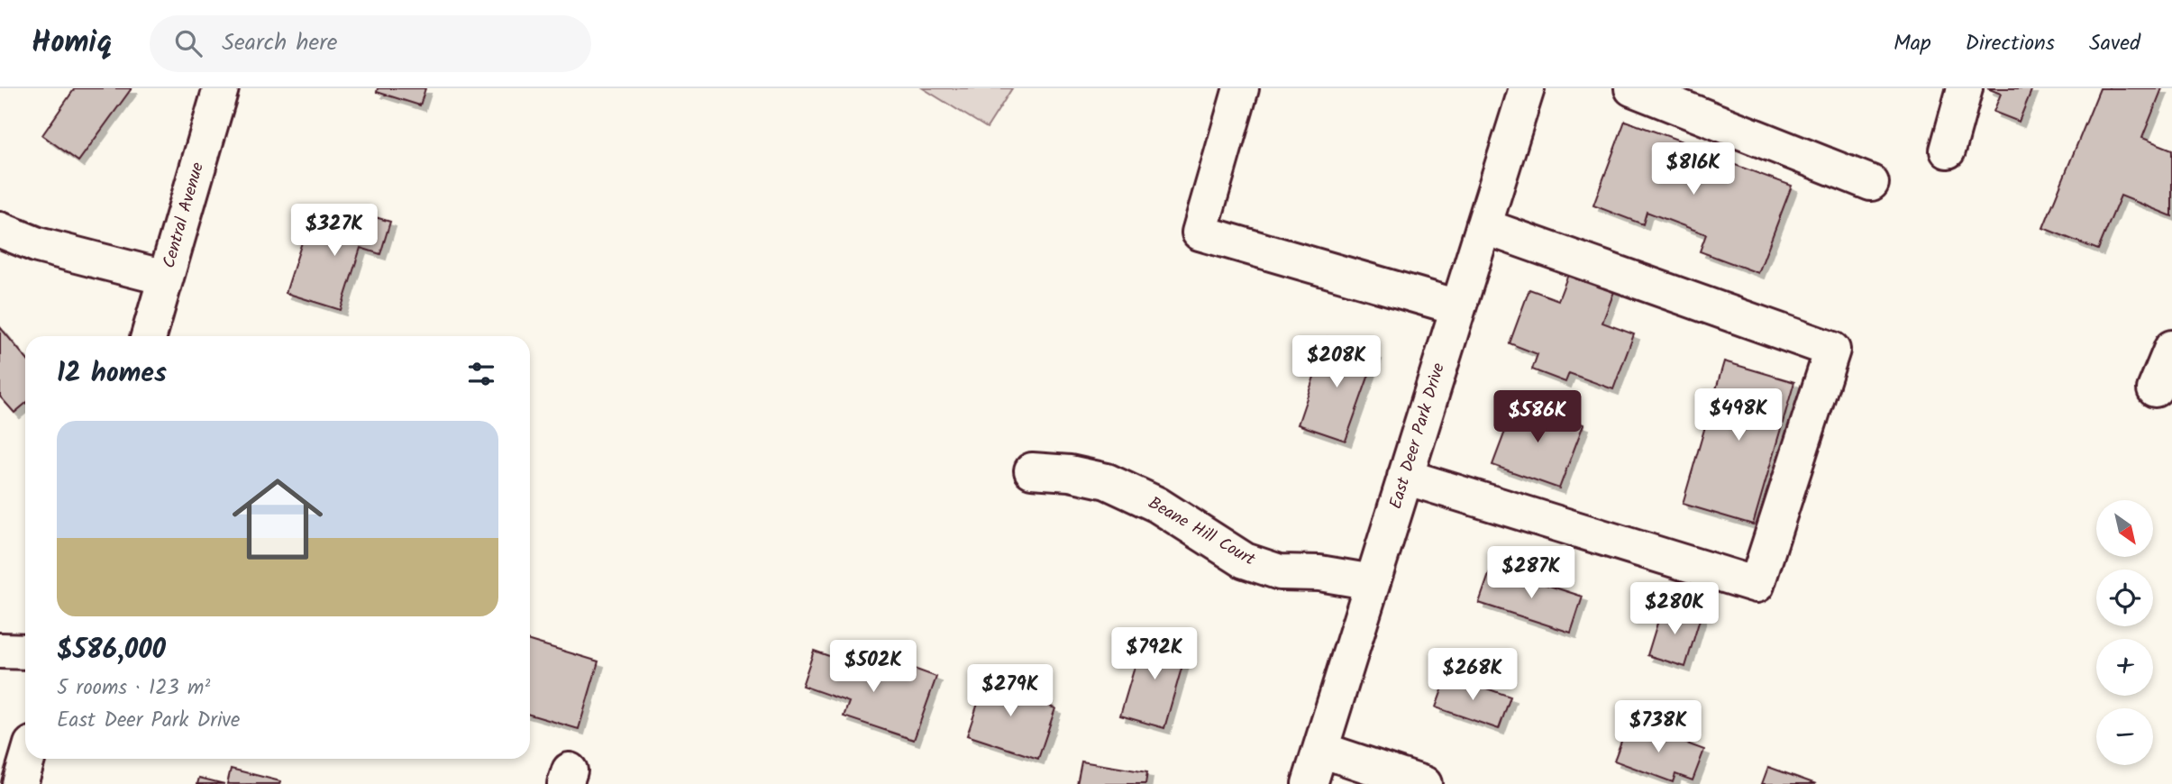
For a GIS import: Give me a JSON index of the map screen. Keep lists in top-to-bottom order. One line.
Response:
{"streets":{"street":["Central Avenue","East Deer Park Drive","Beane Hill Court"]},"crossings":[["East Deer Park Drive","Beane Hill Court"]],"north":"bottom right","page":{"header":"Homiq","search":"Search here","nav":["Map","Directions","Saved"],"price":["$816K","$327K","$208K","$498K","$586K","$287K","$280K","$792K","$502K","$268K","$279K","$738K"],"heading":"12 homes","list":[{"name":"$586,000","note":"5 rooms · 123 m² · East Deer Park Drive"}],"map_buttons":["+","−"]}}
